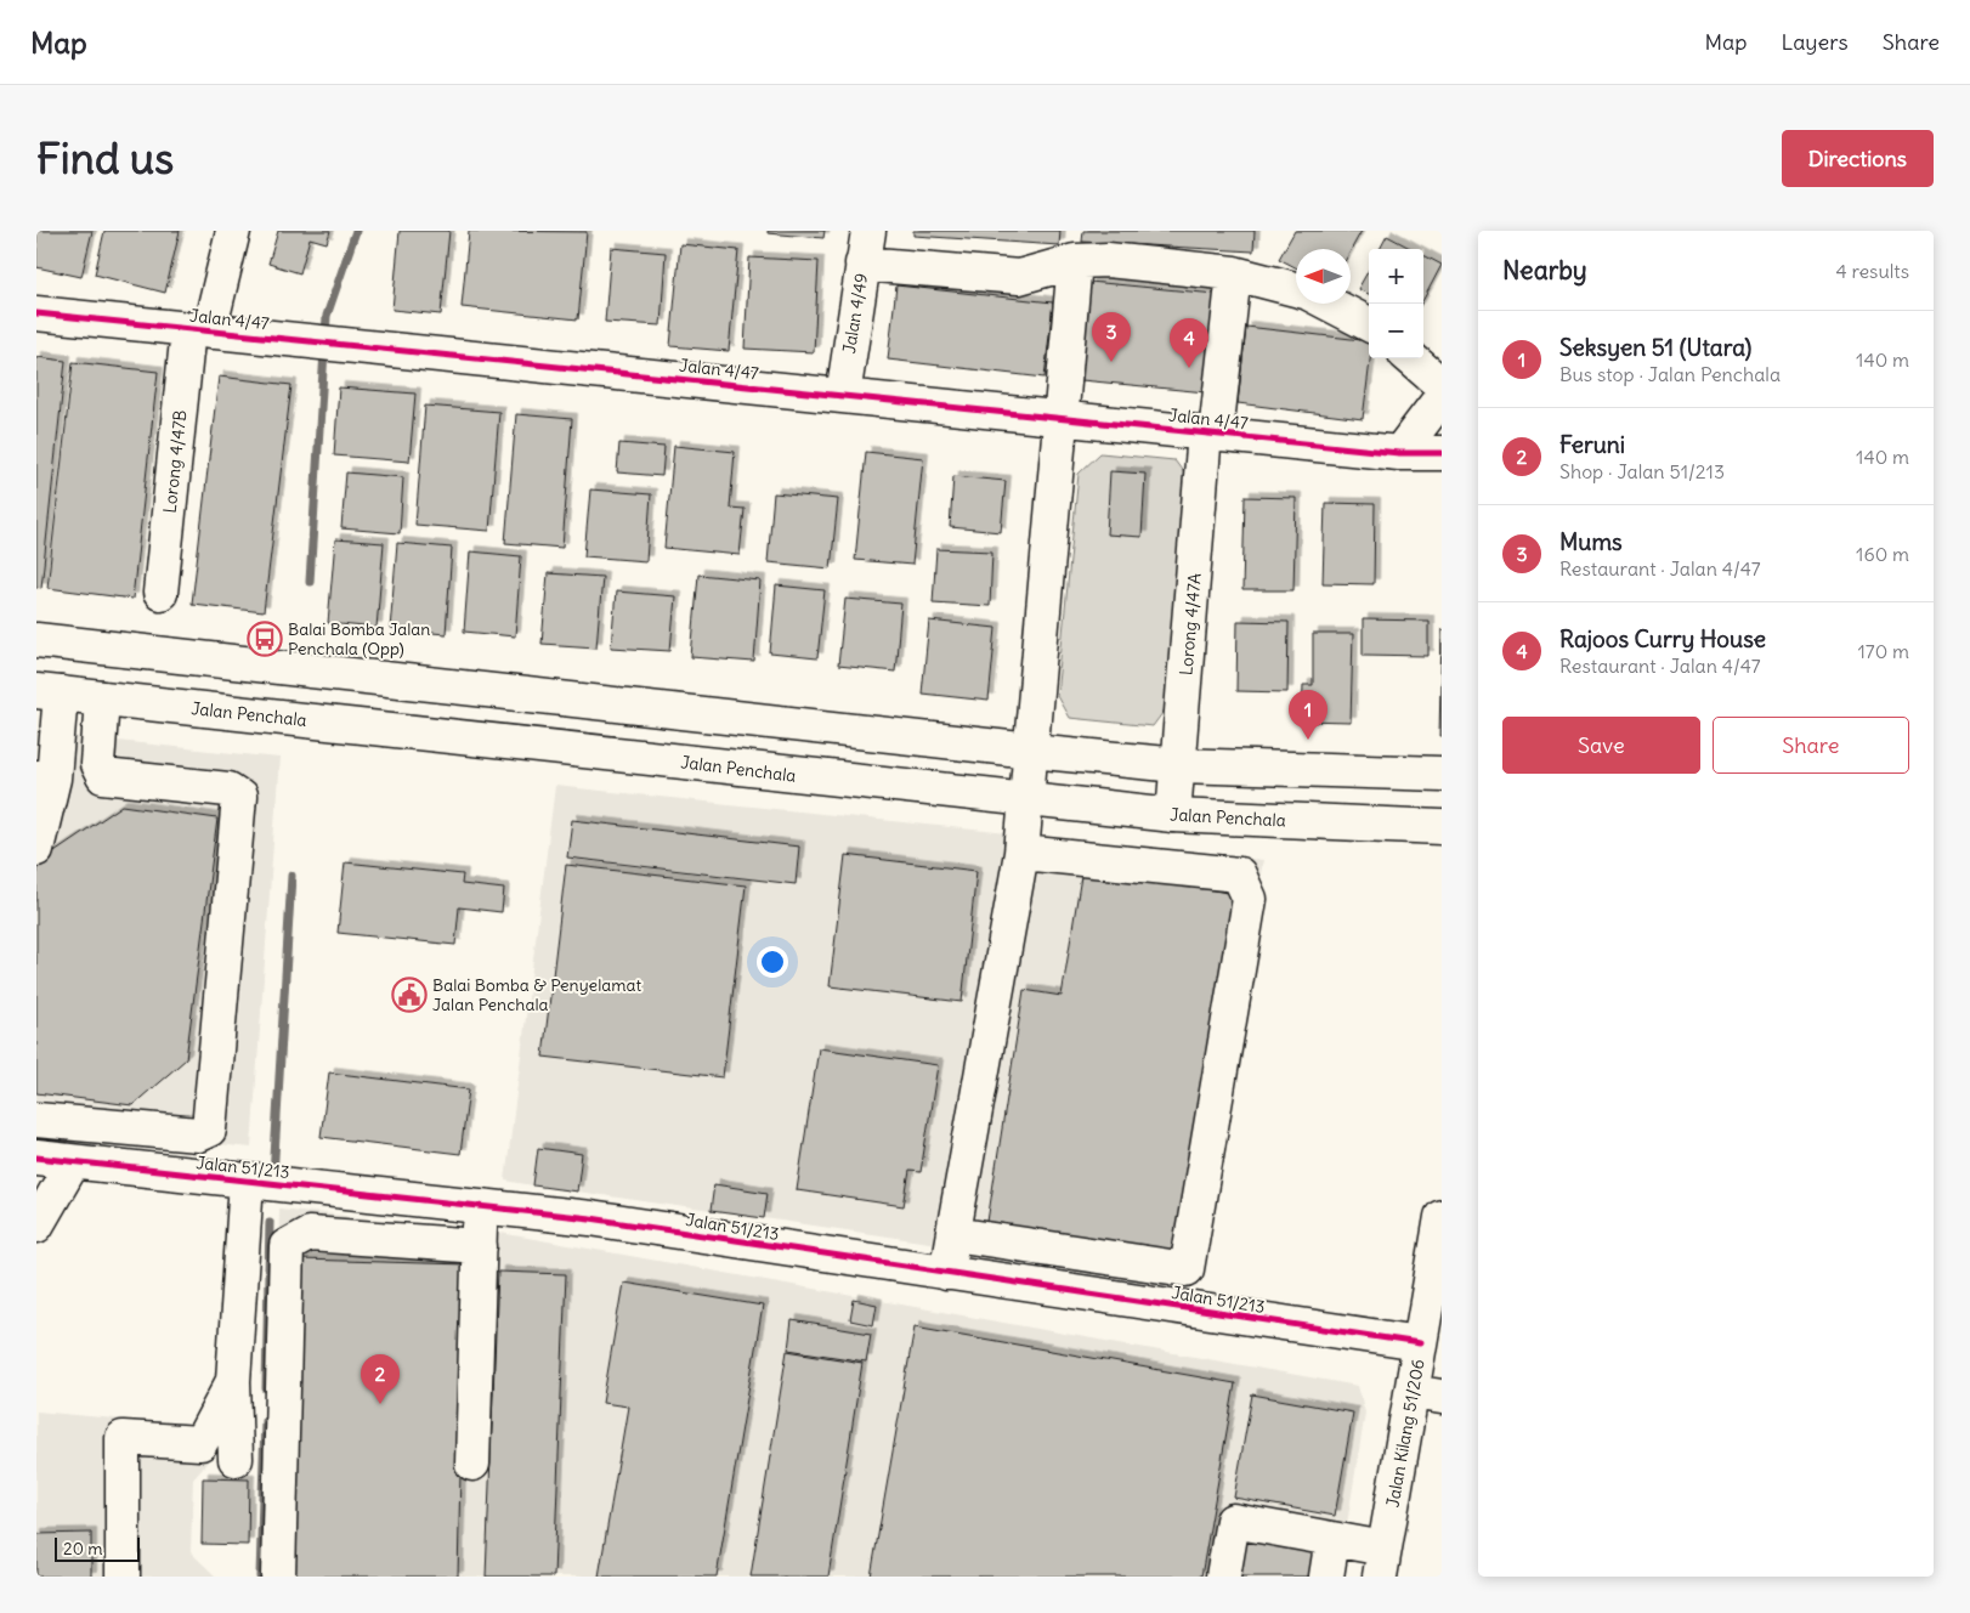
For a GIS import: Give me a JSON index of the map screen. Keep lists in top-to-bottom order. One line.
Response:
{"streets":{"street":["Jalan 4/49","Jalan 4/47","Lorong 4/47B","Lorong 4/47A","Jalan Penchala","Jalan 51/213","Jalan Kilang 51/206"]},"crossings":[["Jalan 4/49","Jalan 4/47"],["Jalan 4/47","Lorong 4/47B"],["Jalan 4/47","Lorong 4/47A"],["Lorong 4/47A","Jalan Penchala"],["Jalan 51/213","Jalan Kilang 51/206"]],"places":{"bus stop":["Balai Bomba Jalan Penchala (Opp)"],"public building":["Balai Bomba & Penyelamat Jalan Penchala"]},"scale_bar":"20 m","north":"left","page":{"header":"Map","nav":["Map","Layers","Share"],"buttons":["Directions",["Save","Share"]],"title":"Find us","heading":["Nearby","4 results"],"map_buttons":["+","−"],"list":[{"mark":"1","name":"Seksyen 51 (Utara)","note":"Bus stop · Jalan Penchala","value":"140 m"},{"mark":"2","name":"Feruni","note":"Shop · Jalan 51/213","value":"140 m"},{"mark":"3","name":"Mums","note":"Restaurant · Jalan 4/47","value":"160 m"},{"mark":"4","name":"Rajoos Curry House","note":"Restaurant · Jalan 4/47","value":"170 m"}],"pins":["3","4","1","2"],"scale":"20 m"}}
